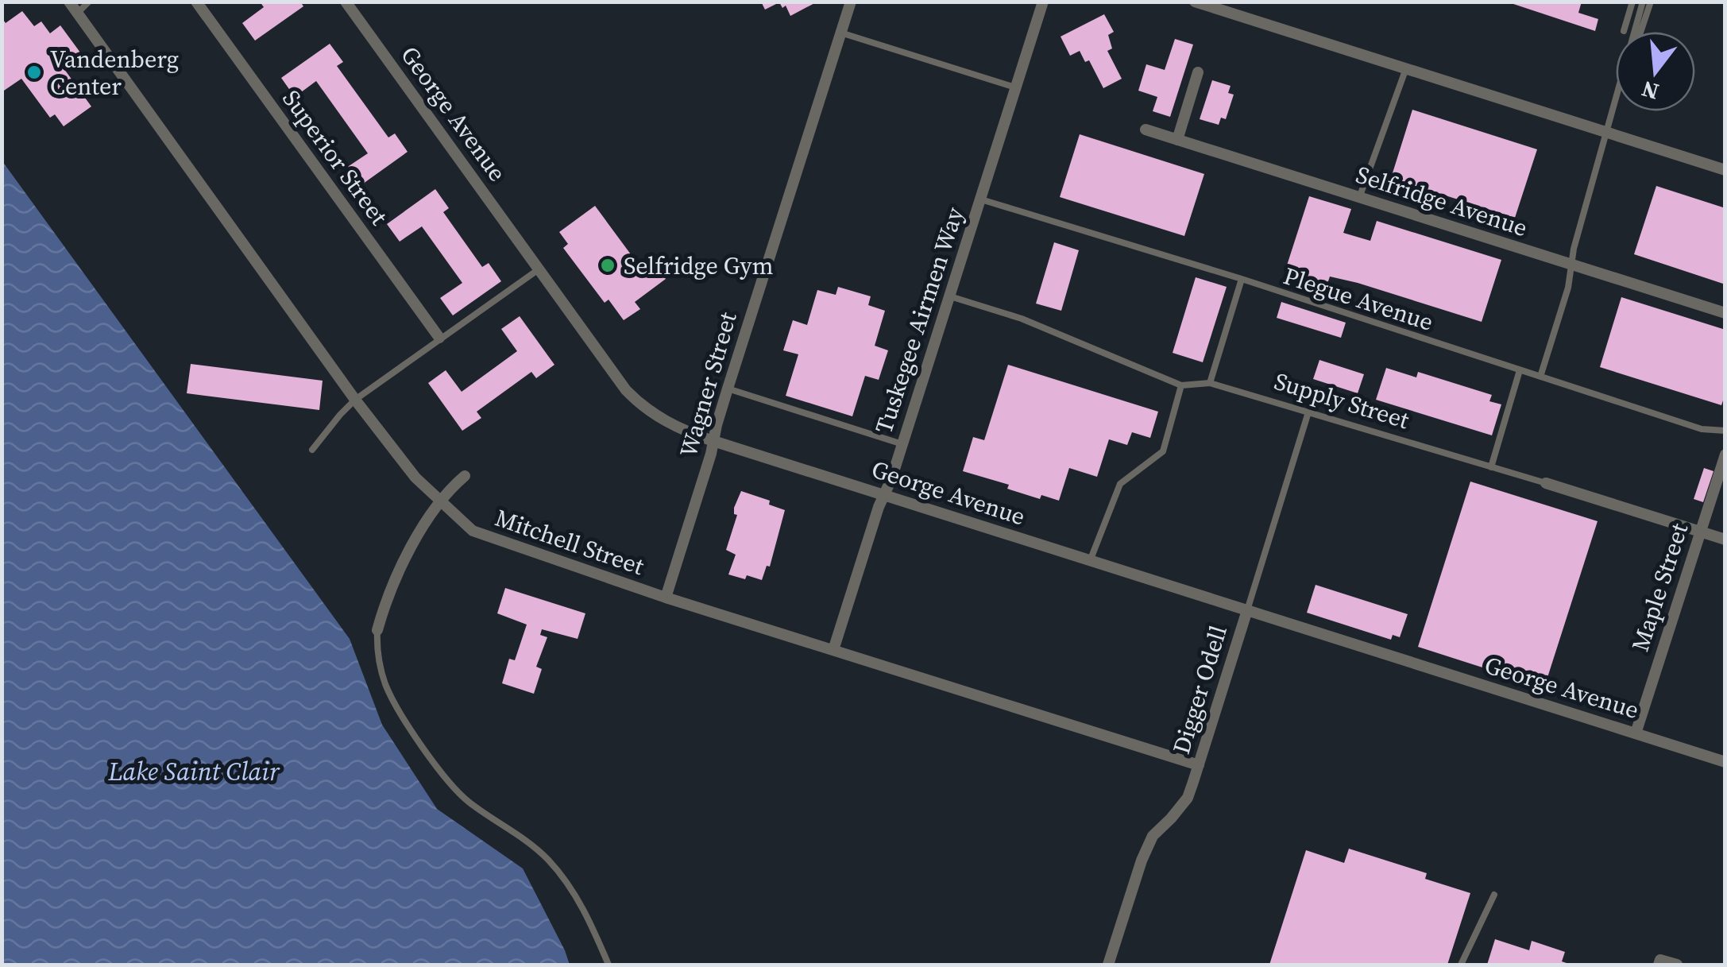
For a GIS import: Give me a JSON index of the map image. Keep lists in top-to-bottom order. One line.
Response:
{"streets":{"street":["George Avenue","Superior Street","Selfridge Avenue","Tuskegee Airmen Way","Wagner Street","Supply Street","Mitchell Street","Maple Street","Digger Odell"],"lane":["Plegue Avenue"]},"crossings":[["George Avenue","Tuskegee Airmen Way"],["George Avenue","Wagner Street"],["George Avenue","Maple Street"],["George Avenue","Digger Odell"],["Plegue Avenue","Tuskegee Airmen Way"],["Tuskegee Airmen Way","Supply Street"],["Tuskegee Airmen Way","Mitchell Street"],["Wagner Street","Mitchell Street"],["Supply Street","Maple Street"],["Supply Street","Digger Odell"],["Mitchell Street","Digger Odell"]],"water":["Lake Saint Clair"],"places":["Vandenberg Center","Selfridge Gym"],"north":"bottom"}
